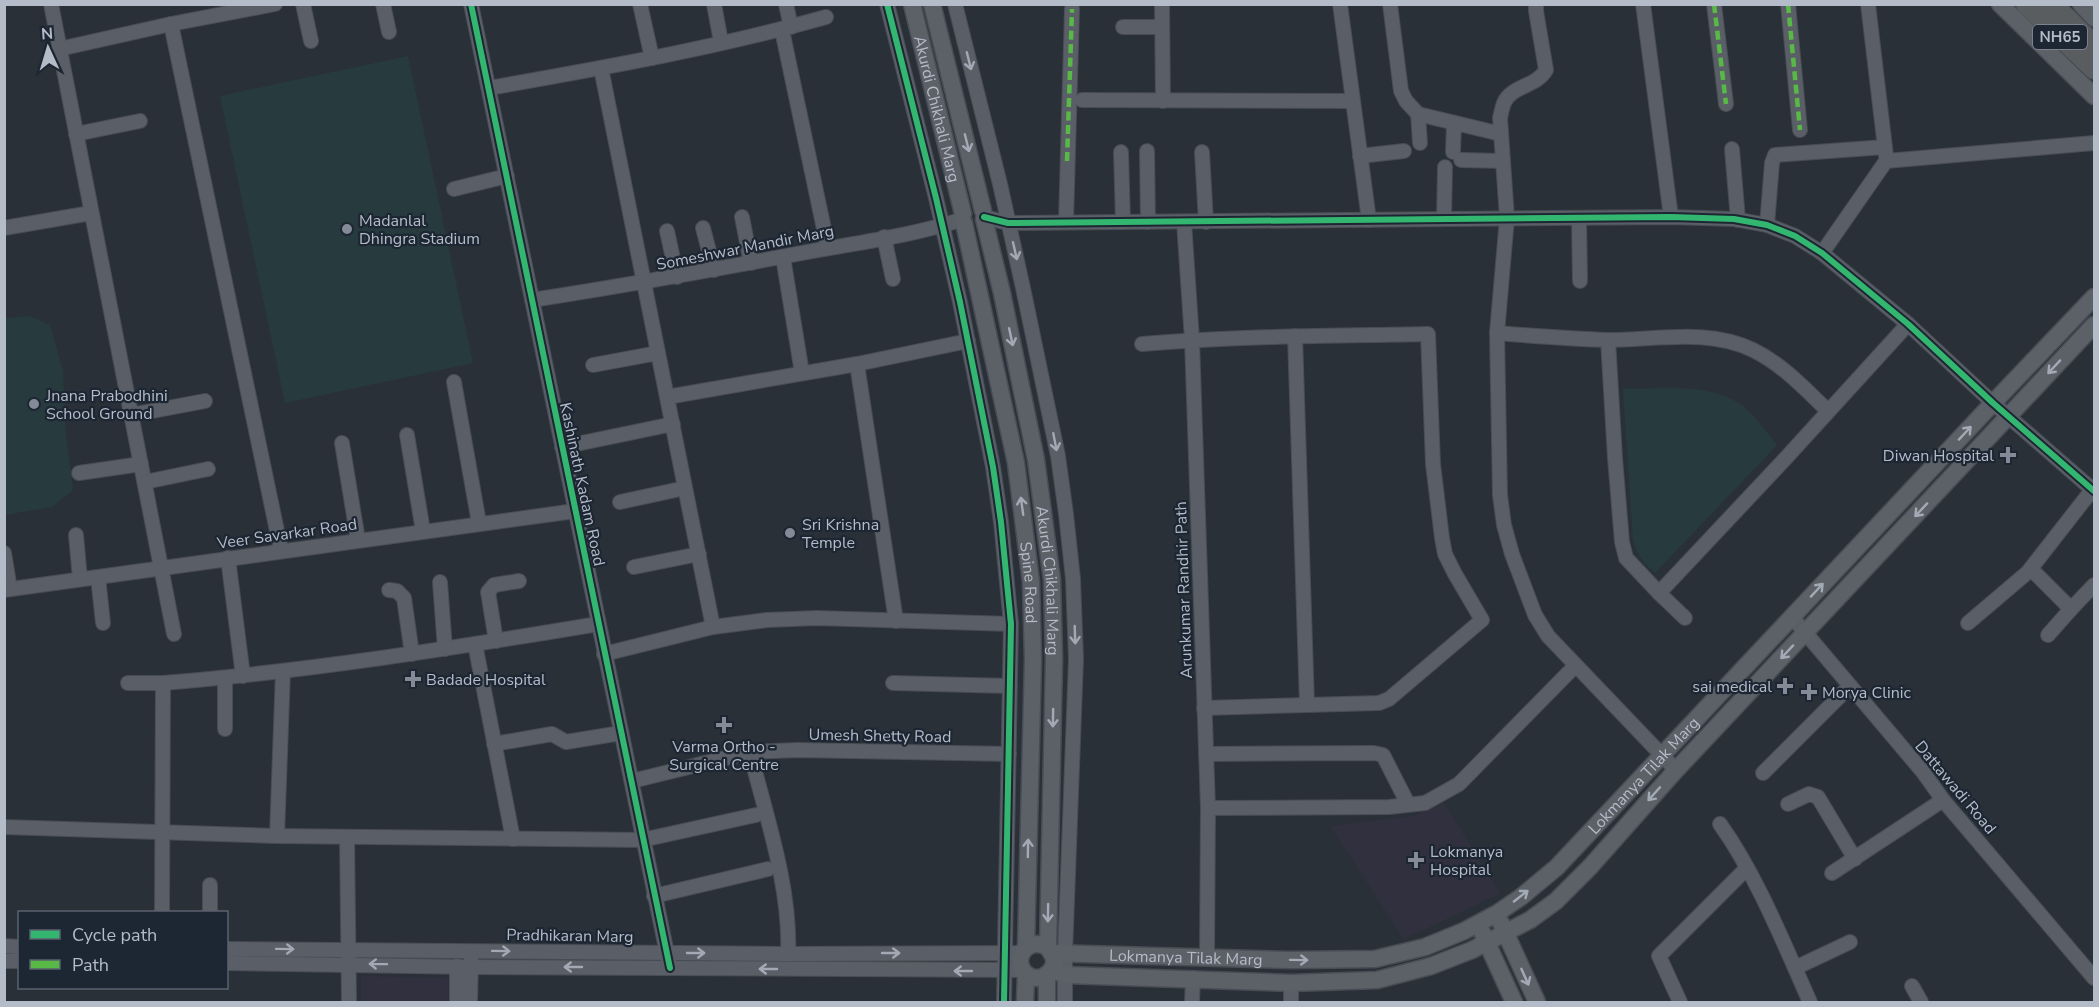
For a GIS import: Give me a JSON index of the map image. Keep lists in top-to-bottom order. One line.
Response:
{"streets":{"highway":["NH65"],"main road":["Akurdi Chikhali Marg","Spine Road","Lokmanya Tilak Marg"],"street":["Someshwar Mandir Marg","Kashinath Kadam Road","Veer Savarkar Road","Arunkumar Randhir Path","Umesh Shetty Road","Dattawadi Road","Pradhikaran Marg"]},"crossings":[["Akurdi Chikhali Marg","Someshwar Mandir Marg"],["Akurdi Chikhali Marg","Spine Road"],["Akurdi Chikhali Marg","Lokmanya Tilak Marg"],["Someshwar Mandir Marg","Kashinath Kadam Road"],["Someshwar Mandir Marg","Spine Road"],["Kashinath Kadam Road","Veer Savarkar Road"],["Kashinath Kadam Road","Umesh Shetty Road"],["Kashinath Kadam Road","Pradhikaran Marg"],["Spine Road","Pradhikaran Marg"],["Arunkumar Randhir Path","Lokmanya Tilak Marg"],["Lokmanya Tilak Marg","Dattawadi Road"]],"one_way":["Akurdi Chikhali Marg","Spine Road"],"places":{"other":["Madanlal Dhingra Stadium","Jnana Prabodhini School Ground","Sri Krishna Temple"],"health":["Diwan Hospital","Badade Hospital","sai medical","Morya Clinic","Varma Ortho - Surgical Centre","Lokmanya Hospital"]},"legend":["Cycle path","Path"],"north":"top"}
